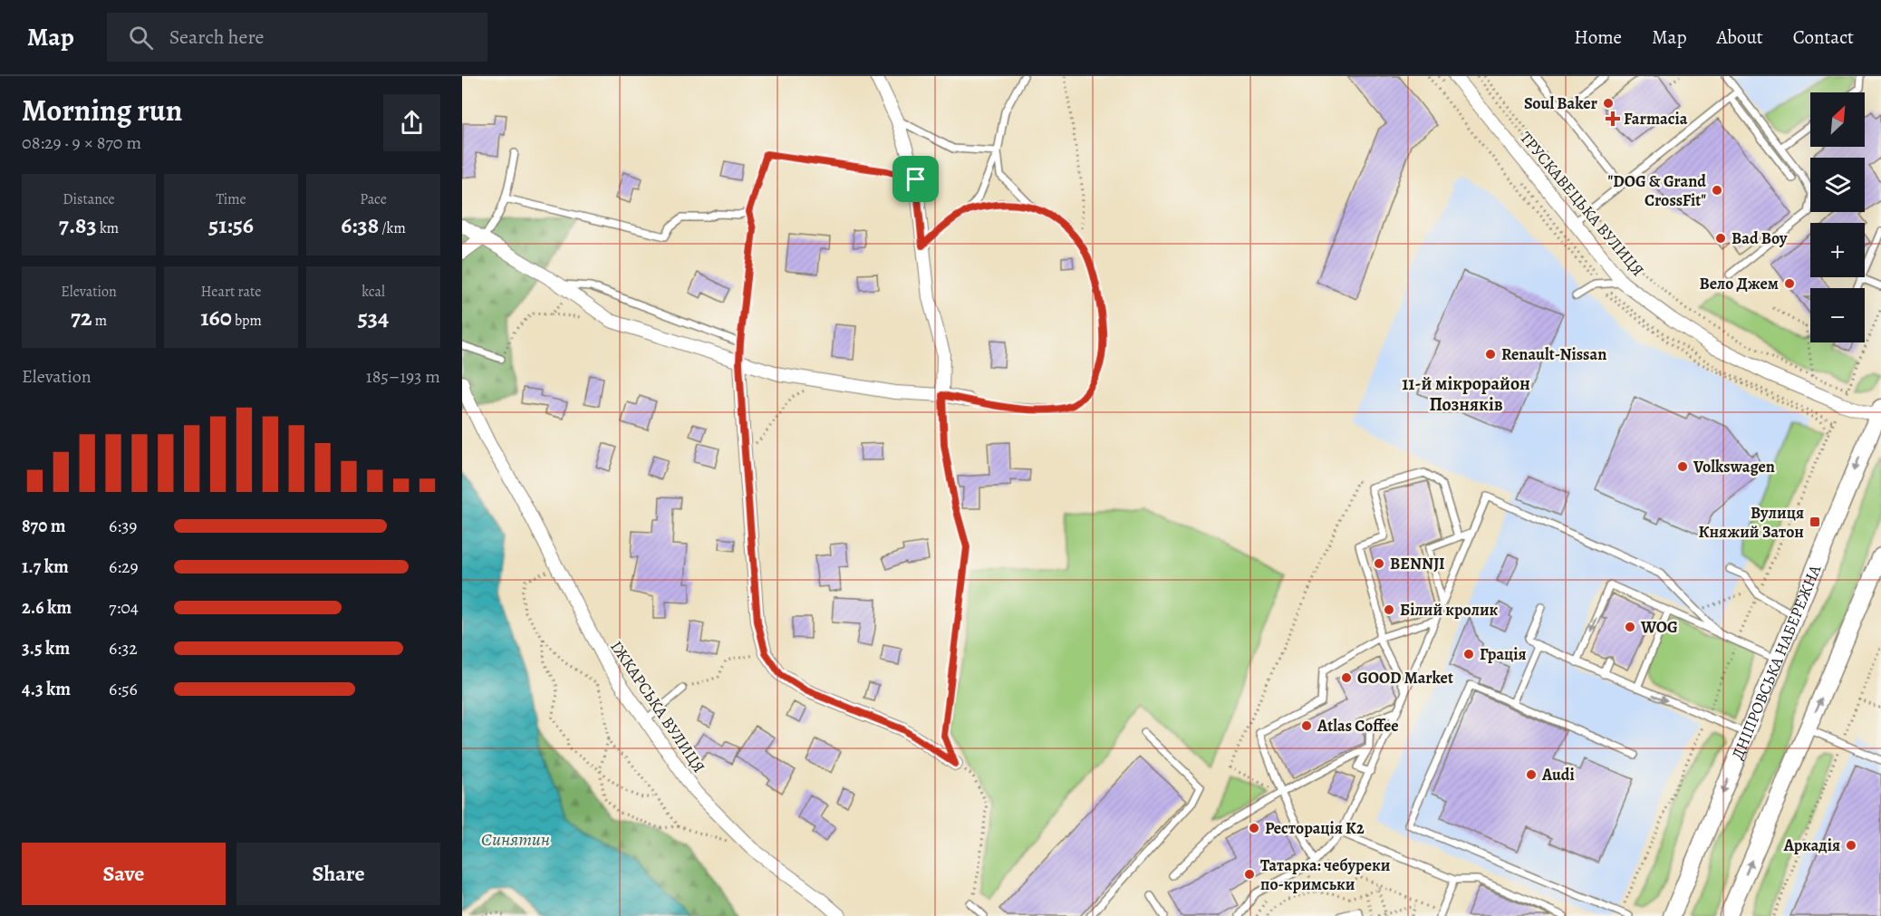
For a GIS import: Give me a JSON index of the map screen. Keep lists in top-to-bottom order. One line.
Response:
{"streets":{"main road":["ДНІПРОВСЬКА НАБЕРЕЖНА"],"street":["ТРУСКАВЕЦЬКА ВУЛИЦЯ","ІЖКАРСЬКА ВУЛИЦЯ"]},"crossings":[["ТРУСКАВЕЦЬКА ВУЛИЦЯ","ДНІПРОВСЬКА НАБЕРЕЖНА"]],"districts":["11-й мікрорайон Позняків"],"water":["Синятин"],"places":{"other":["Soul Baker","\"DOG & Grand CrossFit\"","Bad Boy","Вело Джем","Renault-Nissan","Volkswagen","BENNJI","Білий кролик","WOG","Грація","GOOD Market","Atlas Coffee","Audi","Ресторація K2","Аркадія","Татарка: чебуреки по-кримськи"],"health":["Farmacia"],"transit":["Вулиця Княжий Затон"]},"north":"top right","page":{"header":"Map","search":"Search here","nav":["Home","Map","About","Contact"],"heading":["Morning run","08:29 · 9 × 870 m"],"map_buttons":["+","−"],"stats":[["Distance","7.83 km"],["Time","51:56"],["Pace","6:38 /km"],["Elevation","72 m"],["Heart rate","160 bpm"],["kcal","534"]],"chart":["Elevation","185–193 m"],"list":[{"name":"870 m","note":"6:39"},{"name":"1.7 km","note":"6:29"},{"name":"2.6 km","note":"7:04"},{"name":"3.5 km","note":"6:32"},{"name":"4.3 km","note":"6:56"}],"buttons":["Save","Share"]}}
